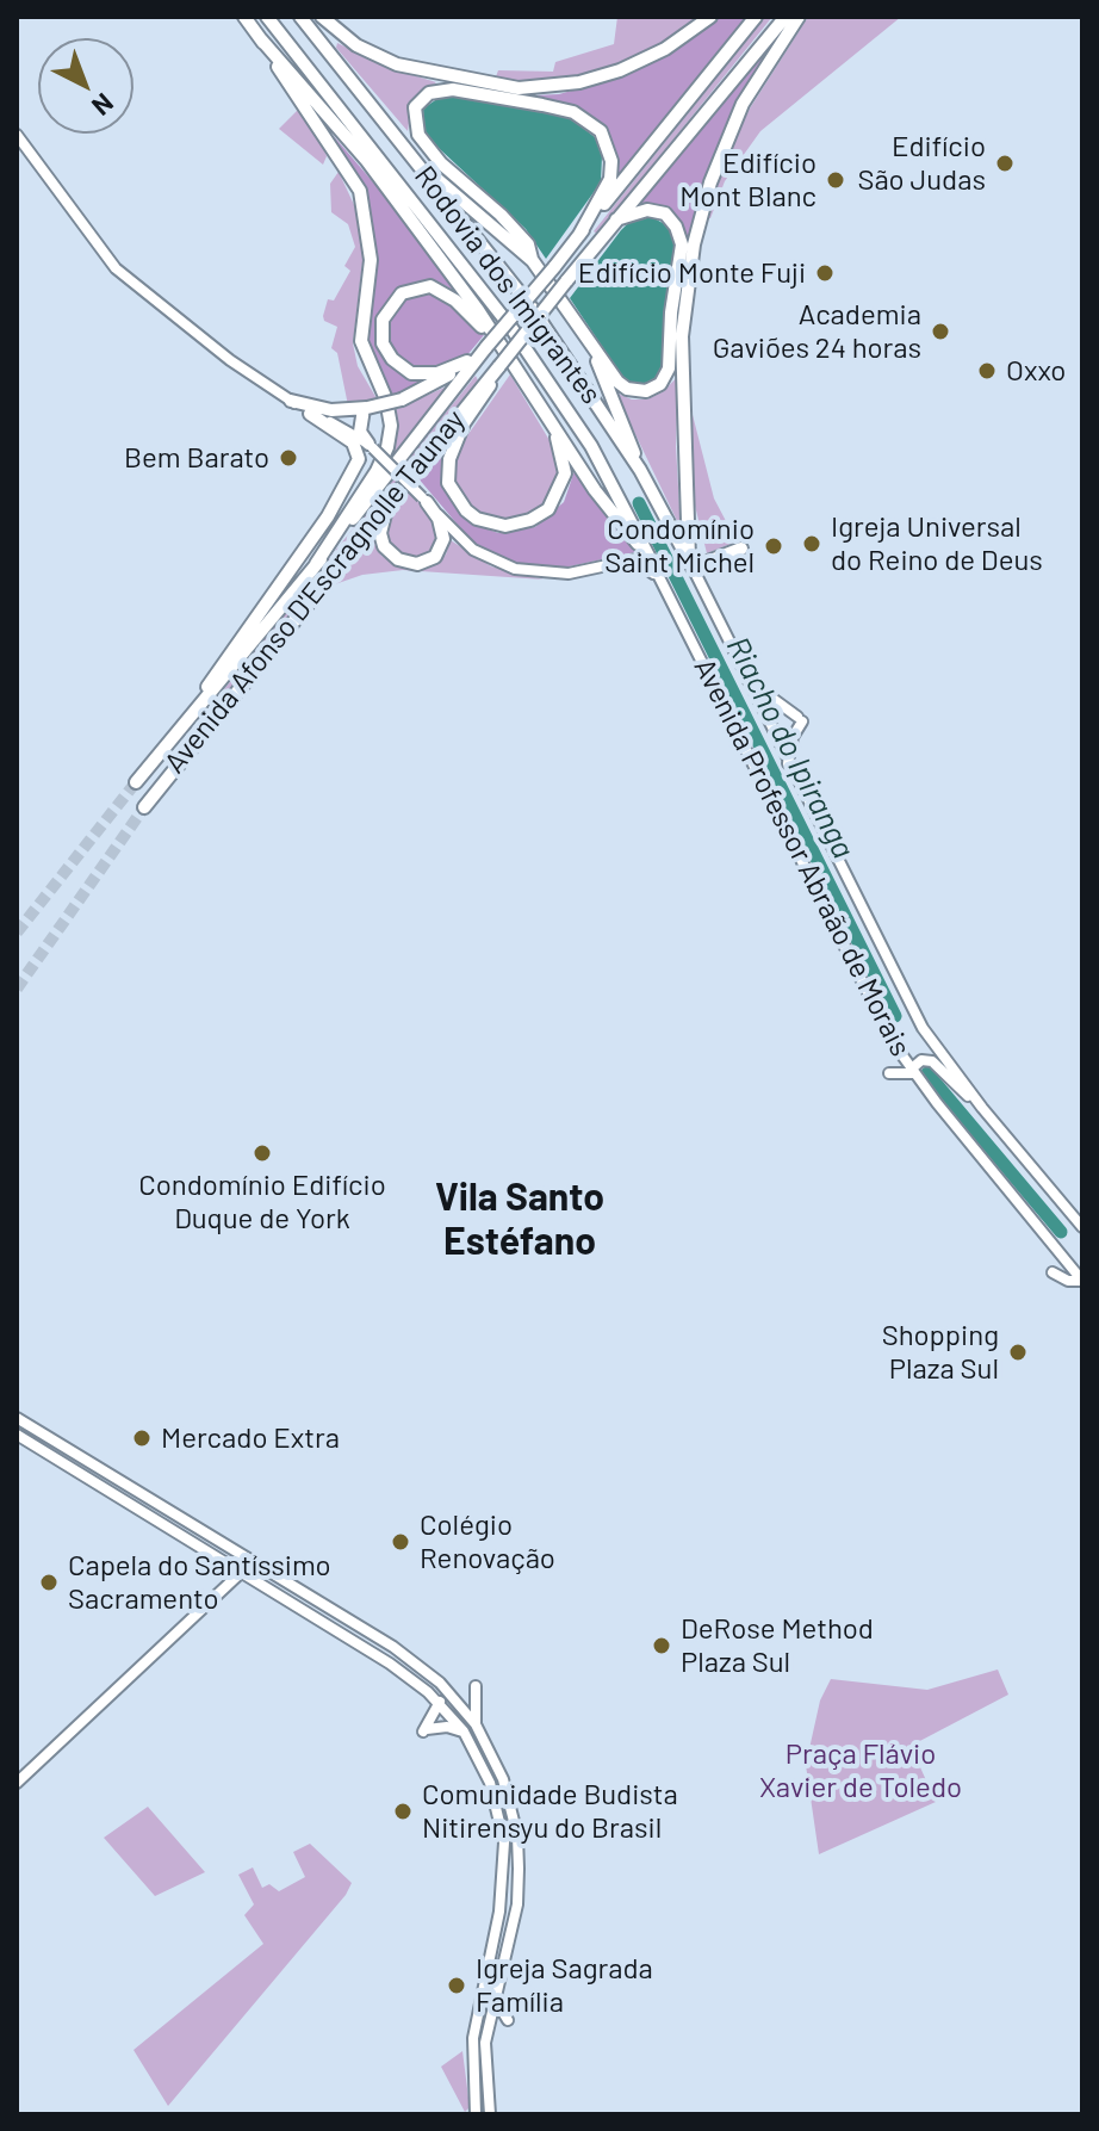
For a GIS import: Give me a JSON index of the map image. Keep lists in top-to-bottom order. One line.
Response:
{"streets":{"highway":["Rodovia dos Imigrantes","Avenida Afonso D'Escragnolle Taunay"],"main road":["Avenida Professor Abraão de Morais"]},"crossings":[["Rodovia dos Imigrantes","Avenida Professor Abraão de Morais"]],"districts":["Vila Santo Estéfano"],"water":["Riacho do Ipiranga"],"parks":["Praça Flávio Xavier de Toledo"],"places":["Edifício São Judas","Edifício Mont Blanc","Edifício Monte Fuji","Academia Gaviões 24 horas","Oxxo","Bem Barato","Igreja Universal do Reino de Deus","Condomínio Saint Michel","Condomínio Edifício Duque de York","Shopping Plaza Sul","Mercado Extra","Colégio Renovação","Capela do Santíssimo Sacramento","DeRose Method Plaza Sul","Comunidade Budista Nitirensyu do Brasil","Igreja Sagrada Família"],"north":"bottom right"}
